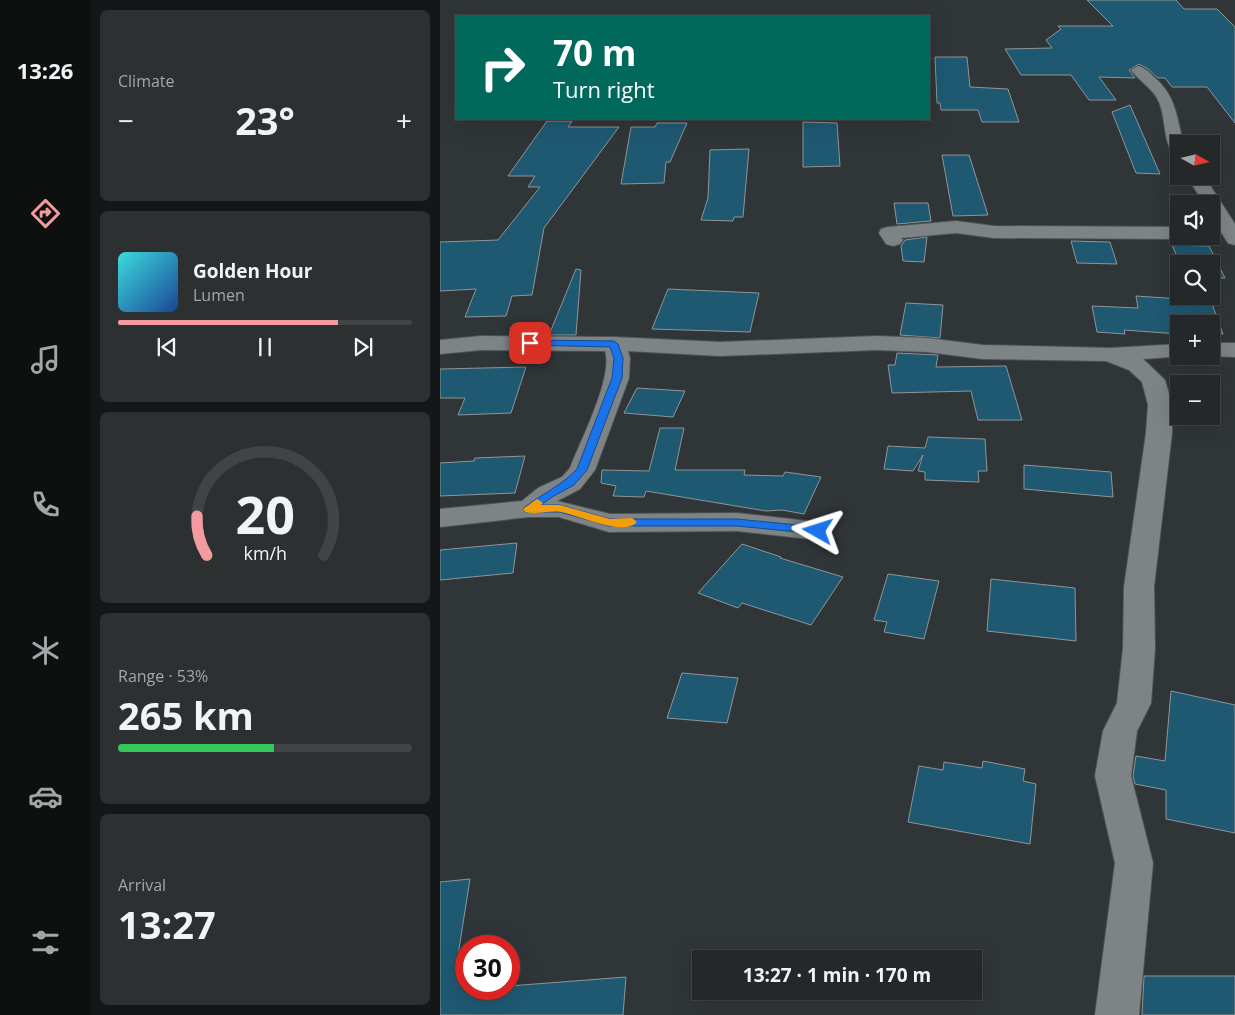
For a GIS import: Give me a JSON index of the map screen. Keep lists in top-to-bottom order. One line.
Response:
{"north":"right","page":{"tabs":"13:26","tile":["Climate",["Range · 53%","265 km"],["Arrival","13:27"]],"turn":["70 m","Turn right"],"heat":["−","23°","+"],"map_buttons":["+","−"],"song":["Golden Hour","Lumen"],"limit":"30","trip":"13:27 · 1 min · 170 m","gauge":["20","km/h"]}}
